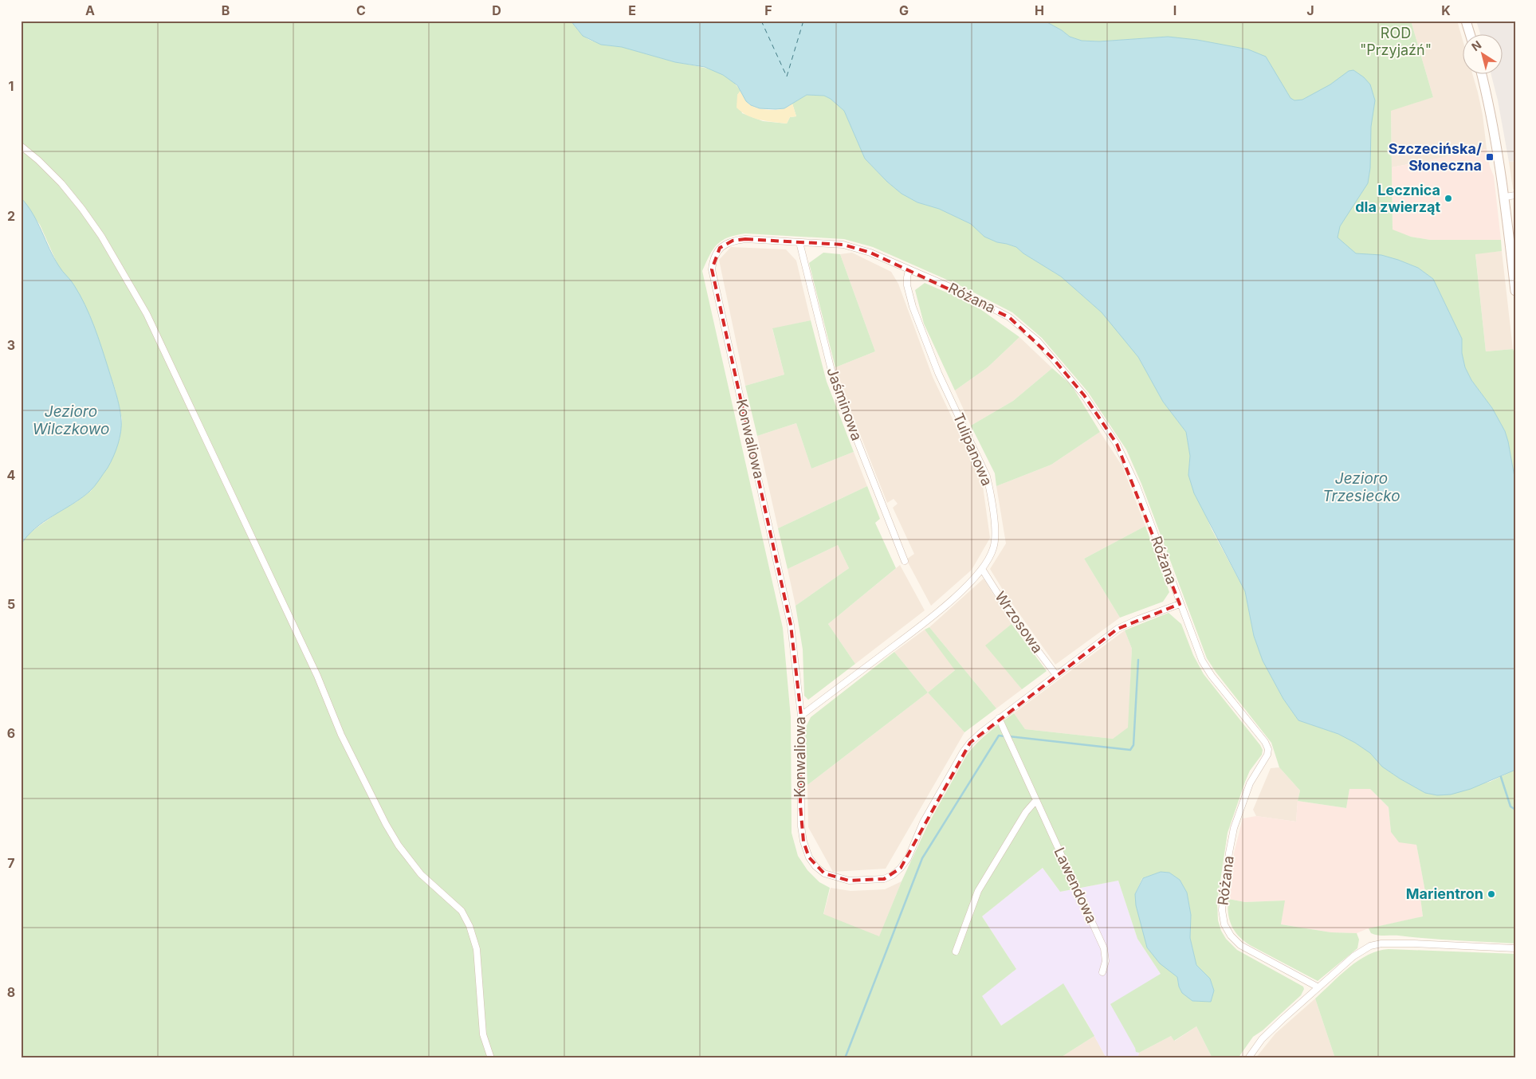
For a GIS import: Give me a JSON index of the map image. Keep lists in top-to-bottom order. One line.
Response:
{"streets":{"street":["Różana","Jaśminowa","Konwaliowa","Tulipanowa","Wrzosowa","Lawendowa"]},"crossings":[["Różana","Jaśminowa"],["Różana","Konwaliowa"],["Różana","Tulipanowa"],["Jaśminowa","Konwaliowa"],["Konwaliowa","Tulipanowa"],["Konwaliowa","Wrzosowa"],["Konwaliowa","Lawendowa"],["Tulipanowa","Wrzosowa"]],"water":["Jezioro Wilczkowo","Jezioro Trzesiecko"],"parks":["ROD \"Przyjaźń\""],"places":{"transit":["Szczecińska/ Słoneczna"],"other":["Lecznica dla zwierząt","Marientron"]},"north":"top left","grid":{"columns":["A","B","C","D","E","F","G","H","I","J","K"],"rows":["1","2","3","4","5","6","7","8"]}}
